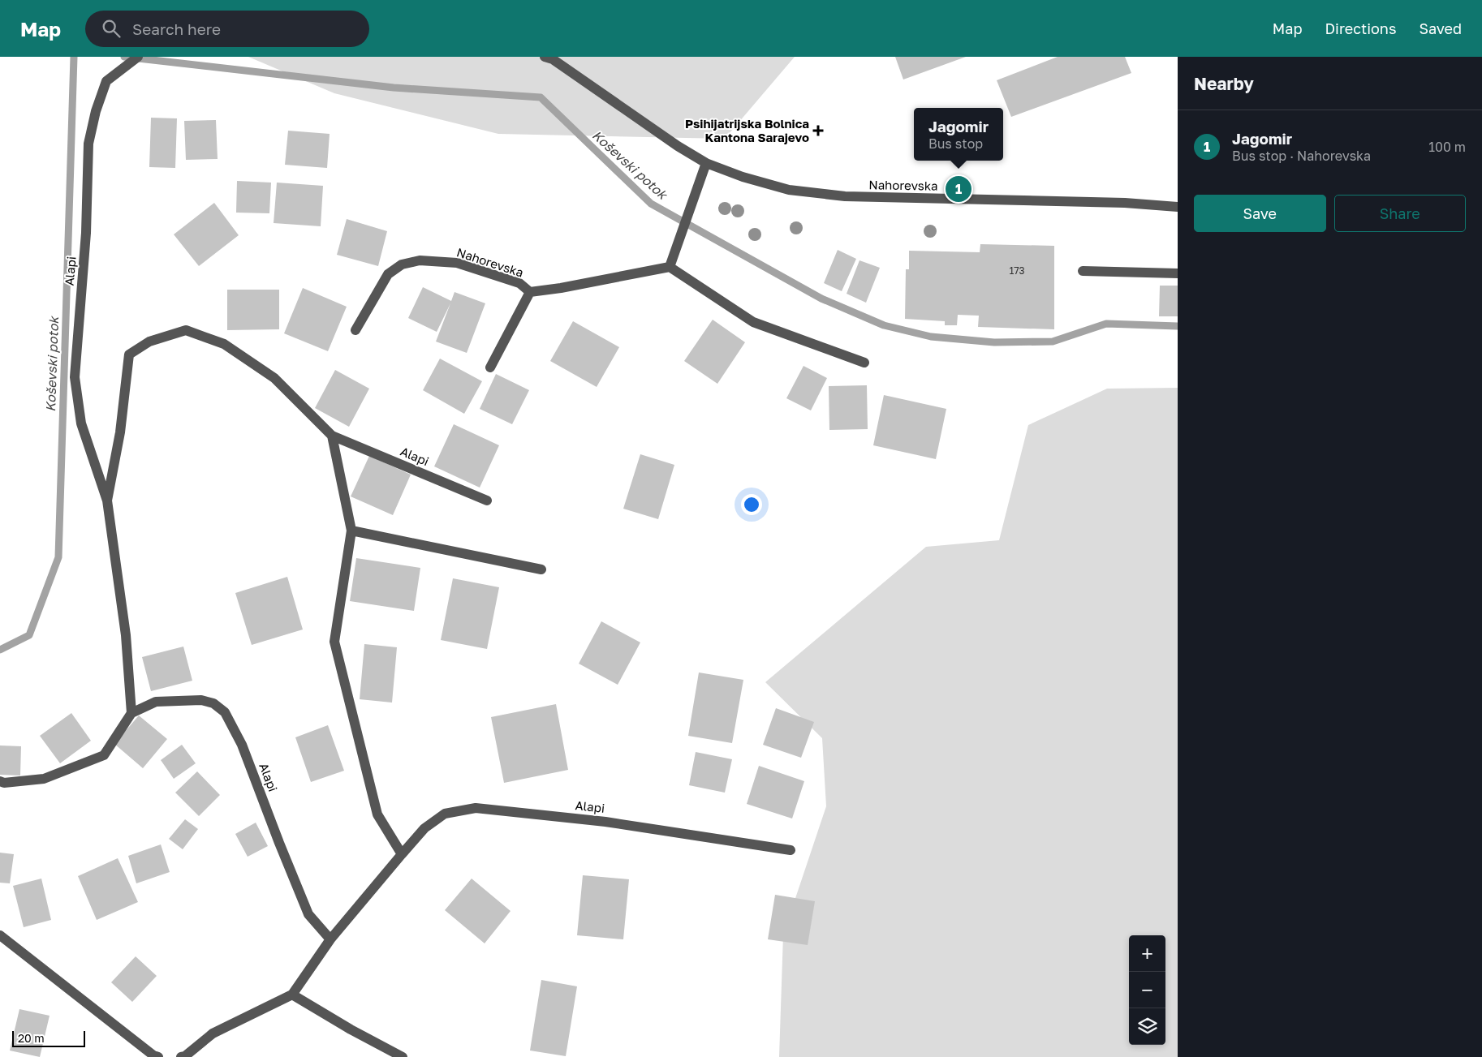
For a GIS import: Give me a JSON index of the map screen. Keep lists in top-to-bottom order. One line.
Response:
{"streets":{"street":["Nahorevska","Alapi"]},"water":["Koševski potok"],"places":{"health":["Psihijatrijska Bolnica Kantona Sarajevo"]},"house_numbers":["173"],"scale_bar":"20 m","page":{"header":"Map","search":"Search here","nav":["Map","Directions","Saved"],"heading":"Nearby","popup":["Jagomir","Bus stop"],"list":[{"mark":"1","name":"Jagomir","note":"Bus stop · Nahorevska","value":"100 m"}],"pins":"1","buttons":["Save","Share"],"map_buttons":["+","−"],"scale":"20 m"}}
